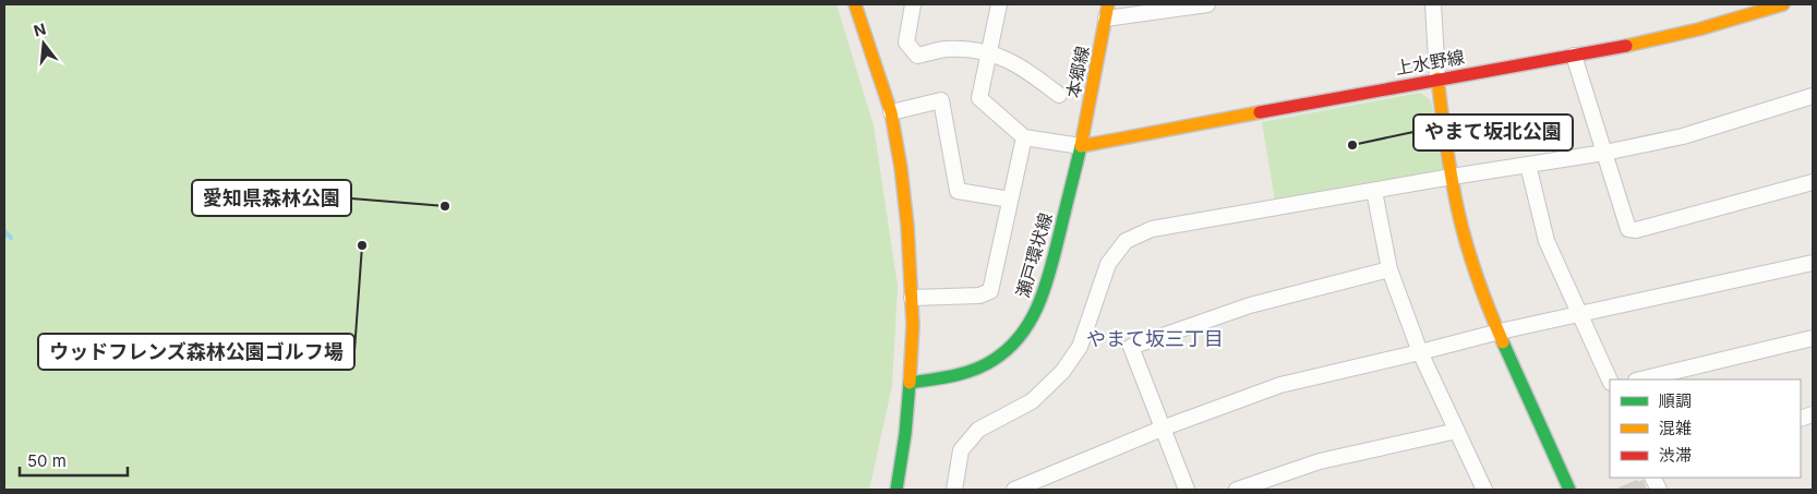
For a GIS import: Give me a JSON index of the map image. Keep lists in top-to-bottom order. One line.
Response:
{"streets":{"street":["上水野線","本郷線","瀬戸環状線"]},"crossings":[["上水野線","本郷線"],["上水野線","瀬戸環状線"],["本郷線","瀬戸環状線"]],"districts":["やまて坂三丁目"],"places":["やまて坂北公園","愛知県森林公園","ウッドフレンズ森林公園ゴルフ場"],"legend":["順調","混雑","渋滞"],"scale_bar":"50 m","north":"top"}
